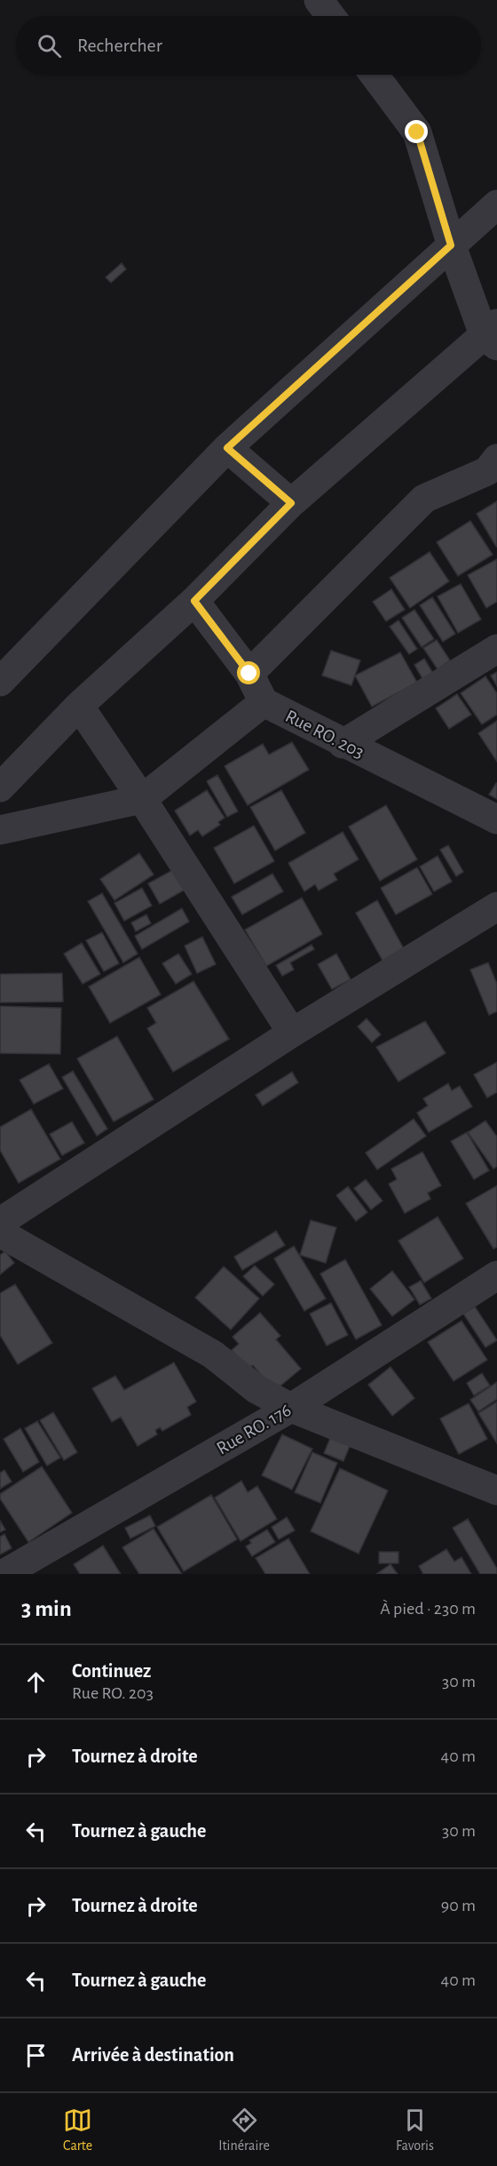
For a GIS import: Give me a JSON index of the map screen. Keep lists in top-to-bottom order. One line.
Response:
{"streets":{"street":["Rue RO. 203","Rue RO. 176"]},"page":{"search":"Rechercher","heading":["3 min","À pied · 230 m"],"list":[["Continuez","Rue RO. 203","30 m"],["Tournez à droite","40 m"],["Tournez à gauche","30 m"],["Tournez à droite","90 m"],["Tournez à gauche","40 m"],"Arrivée à destination"],"nav":["Carte","Itinéraire","Favoris"]}}
